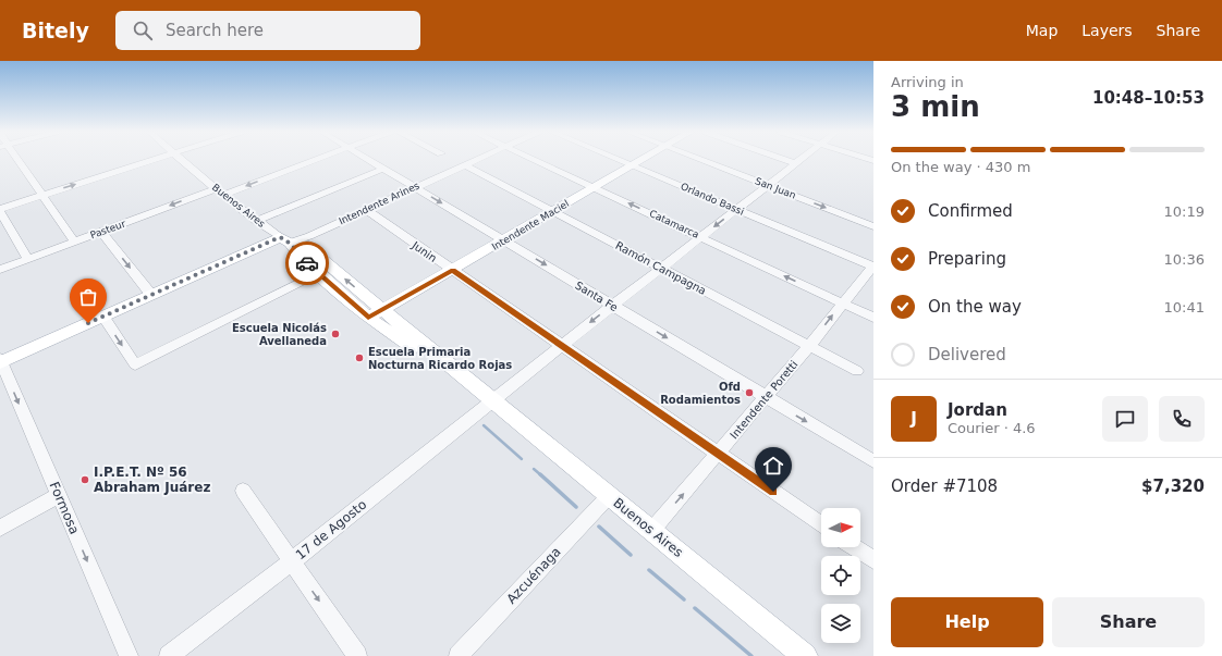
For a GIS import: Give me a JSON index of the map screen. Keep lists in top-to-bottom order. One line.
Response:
{"streets":{"main road":["Buenos Aires","Intendente Maciel"],"street":["San Juan","Orlando Bassi","Intendente Arines","Catamarca","Pasteur","Junin","Ramón Campagna","Santa Fe","Intendente Poretti","Formosa","17 de Agosto","Azcuénaga"]},"crossings":[["San Juan","17 de Agosto"],["Orlando Bassi","Intendente Maciel"],["Orlando Bassi","Intendente Poretti"],["Orlando Bassi","17 de Agosto"],["Intendente Arines","Buenos Aires"],["Intendente Arines","Junin"],["Intendente Arines","Ramón Campagna"],["Intendente Arines","Santa Fe"],["Buenos Aires","Intendente Maciel"],["Buenos Aires","Pasteur"],["Buenos Aires","Intendente Poretti"],["Buenos Aires","17 de Agosto"],["Buenos Aires","Azcuénaga"],["Catamarca","Intendente Maciel"],["Catamarca","Intendente Poretti"],["Catamarca","17 de Agosto"],["Intendente Maciel","Junin"],["Intendente Maciel","Ramón Campagna"],["Intendente Maciel","Santa Fe"],["Junin","Intendente Poretti"],["Junin","17 de Agosto"],["Ramón Campagna","Intendente Poretti"],["Ramón Campagna","17 de Agosto"],["Santa Fe","Intendente Poretti"],["Santa Fe","17 de Agosto"]],"one_way":["San Juan","Catamarca","Santa Fe","Intendente Poretti","Formosa"],"places":["Escuela Nicolás Avellaneda","Escuela Primaria Nocturna Ricardo Rojas","Ofd Rodamientos","I.P.E.T. Nº 56 Abraham Juárez"],"north":"right","page":{"header":"Bitely","search":"Search here","nav":["Map","Layers","Share"],"heading":["3 min","Arriving in","10:48–10:53"],"panel":["Jordan","Courier · 4.6","Order #7108","$7,320"],"bar":"On the way · 430 m","list":[["Confirmed","10:19"],["Preparing","10:36"],["On the way","10:41"],"Delivered"],"round":"J","buttons":["Help","Share"]}}
